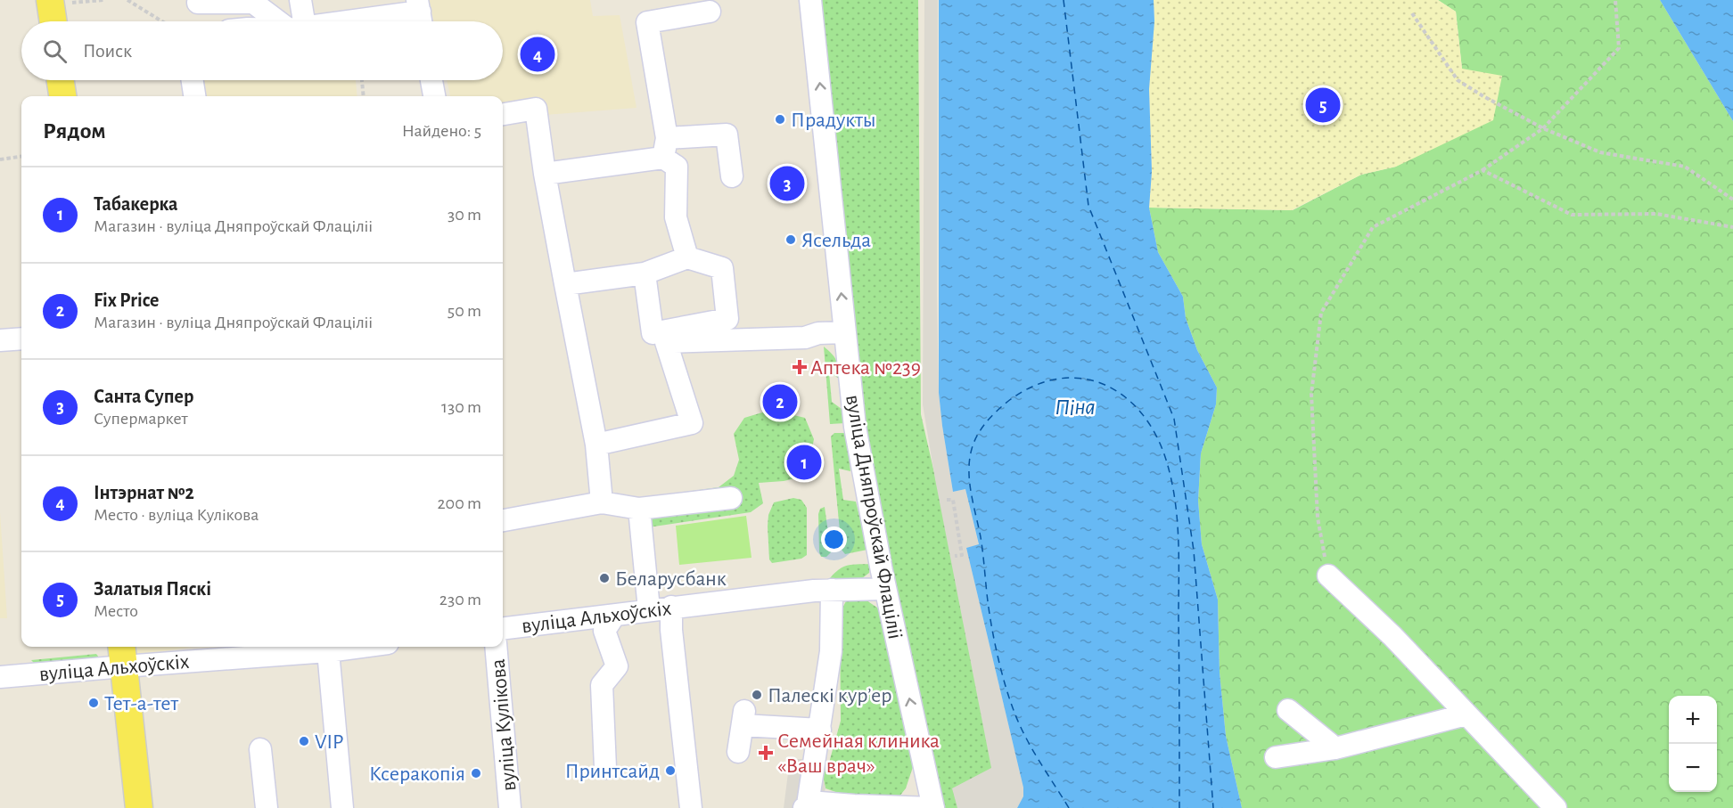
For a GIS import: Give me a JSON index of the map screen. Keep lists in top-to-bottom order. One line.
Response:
{"streets":{"street":["вуліца Дняпроўскай Флаціліі","вуліца Альхоўскіх","вуліца Кулікова"]},"crossings":[["вуліца Дняпроўскай Флаціліі","вуліца Альхоўскіх"]],"water":["Піна"],"places":{"other":["Прадукты","Ясельда","Беларусбанк","Палескі курʼер","Тет-а-тет","VIP","Принтсайд","Ксеракопія"],"health":["Аптека №239","Семейная клиника «Ваш врач»"]},"page":{"search":"Поиск","pins":["4","5","3","2","1"],"heading":["Рядом","Найдено: 5"],"list":[{"mark":"1","name":"Табакерка","note":"Магазин · вуліца Дняпроўскай Флаціліі","value":"30 m"},{"mark":"2","name":"Fix Price","note":"Магазин · вуліца Дняпроўскай Флаціліі","value":"50 m"},{"mark":"3","name":"Санта Супер","note":"Супермаркет","value":"130 m"},{"mark":"4","name":"Інтэрнат №2","note":"Место · вуліца Кулікова","value":"200 m"},{"mark":"5","name":"Залатыя Пяскі","note":"Место","value":"230 m"}],"map_buttons":["+","−"]}}
